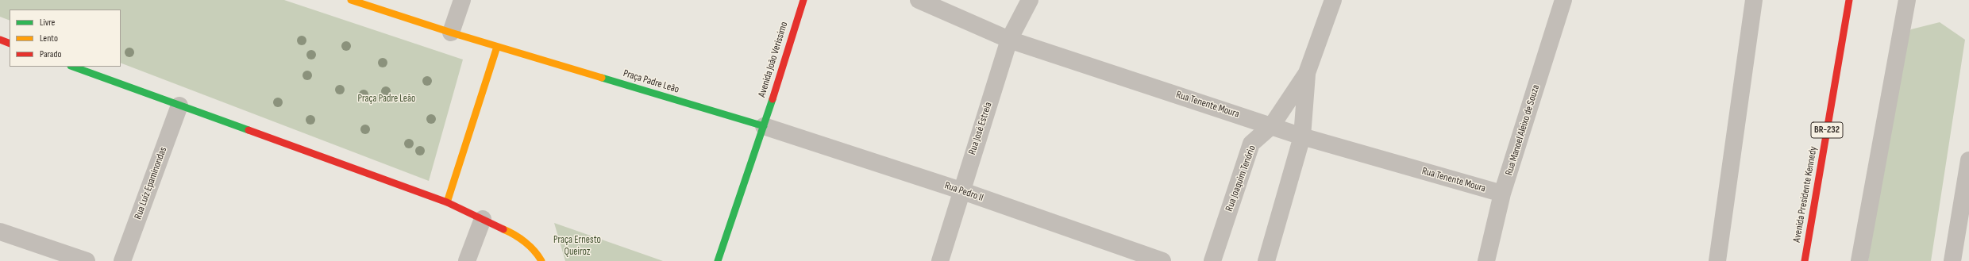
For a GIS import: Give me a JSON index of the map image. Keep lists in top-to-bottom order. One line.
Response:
{"streets":{"main road":["Avenida João Verissímo","Praça Padre Leão","BR-232","Avenida Presidente Kennedy"],"street":["Rua Tenente Moura","Rua José Estrela","Rua Manoel Aleixo de Souza","Rua Joaquim Tenório","Rua Luíz Epaminondas","Rua Pedro II"]},"crossings":[["Avenida João Verissímo","Praça Padre Leão"],["Avenida João Verissímo","Rua Pedro II"],["Praça Padre Leão","Rua Pedro II"],["Rua Tenente Moura","Rua José Estrela"],["Rua Tenente Moura","Rua Manoel Aleixo de Souza"],["Rua Tenente Moura","Rua Joaquim Tenório"],["Rua José Estrela","Rua Pedro II"]],"parks":["Praça Padre Leão","Praça Ernesto Queiroz"],"legend":["Livre","Lento","Parado"]}
